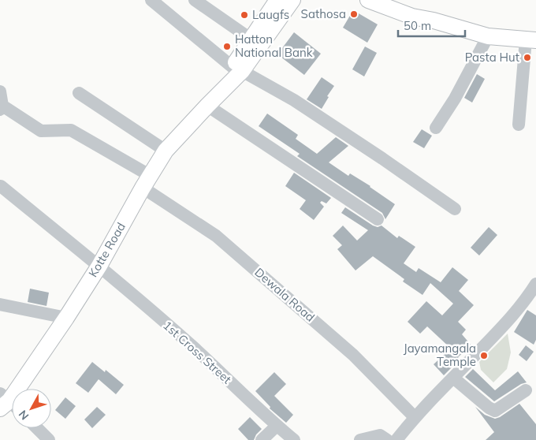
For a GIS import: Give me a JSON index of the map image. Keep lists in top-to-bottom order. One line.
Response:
{"streets":{"main road":["Kotte Road"],"street":["Dewala Road","1st Cross Street"]},"crossings":[["Kotte Road","Dewala Road"],["Kotte Road","1st Cross Street"]],"places":["Sathosa","Laugfs","Hatton National Bank","Pasta Hut","Jayamangala Temple"],"scale_bar":"50 m","north":"bottom left"}
